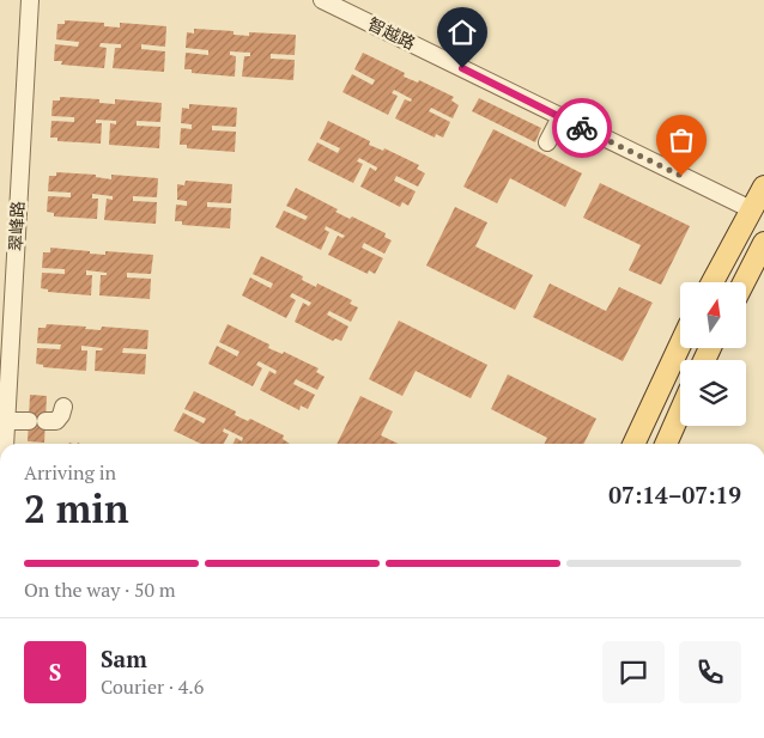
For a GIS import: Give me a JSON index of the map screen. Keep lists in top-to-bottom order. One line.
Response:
{"streets":{"street":["智越路","翠峰路"]},"north":"top","page":{"heading":["2 min","Arriving in","07:14–07:19"],"panel":["Sam","Courier · 4.6"],"bar":"On the way · 50 m","round":"S"}}
